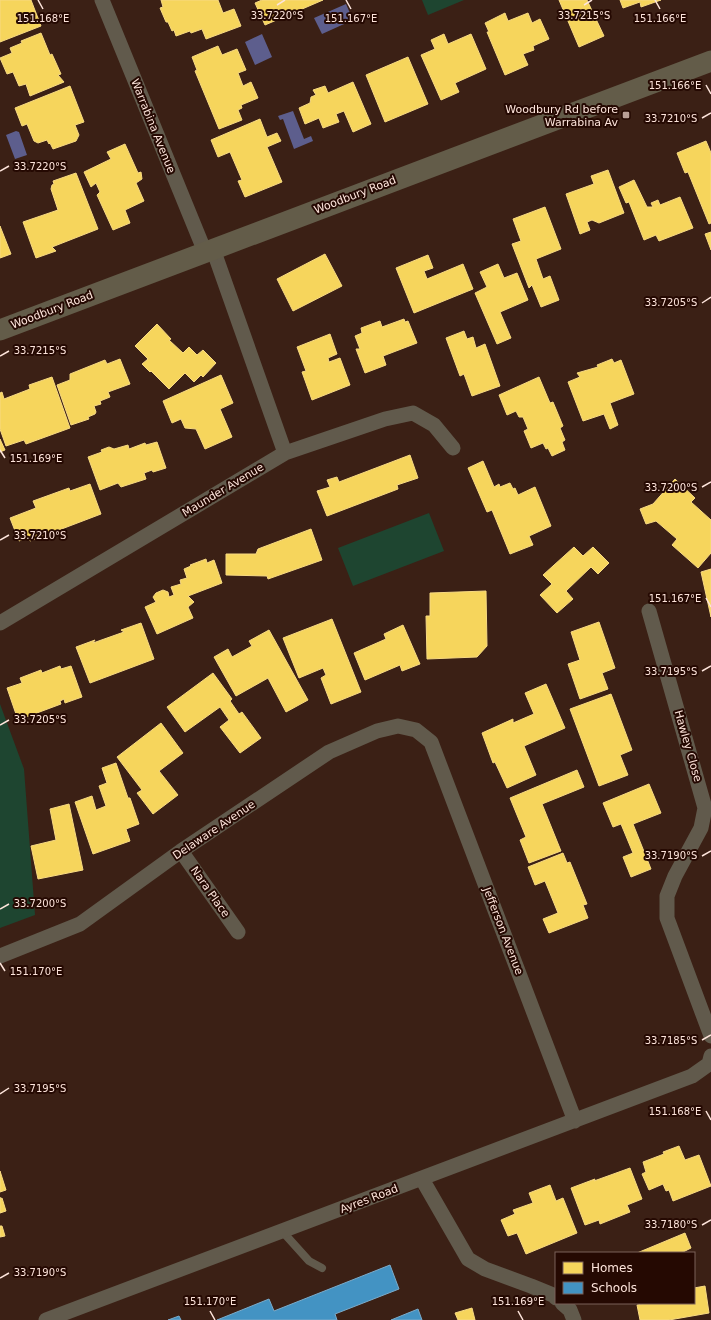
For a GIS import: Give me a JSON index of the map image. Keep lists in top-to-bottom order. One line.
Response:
{"streets":{"street":["Warrabina Avenue","Woodbury Road","Maunder Avenue","Hawley Close","Delaware Avenue","Nara Place","Jefferson Avenue","Ayres Road"]},"crossings":[["Warrabina Avenue","Woodbury Road"],["Warrabina Avenue","Maunder Avenue"],["Delaware Avenue","Nara Place"],["Delaware Avenue","Jefferson Avenue"],["Jefferson Avenue","Ayres Road"]],"places":{"transit":["Woodbury Rd before Warrabina Av"]},"legend":["Homes","Schools"],"coordinates":["33.7215°S","33.7220°S","151.166°E","151.168°E","151.167°E","33.7210°S","33.7205°S","151.169°E","33.7200°S","33.7195°S","33.7190°S","151.170°E","33.7185°S","33.7180°S"]}
